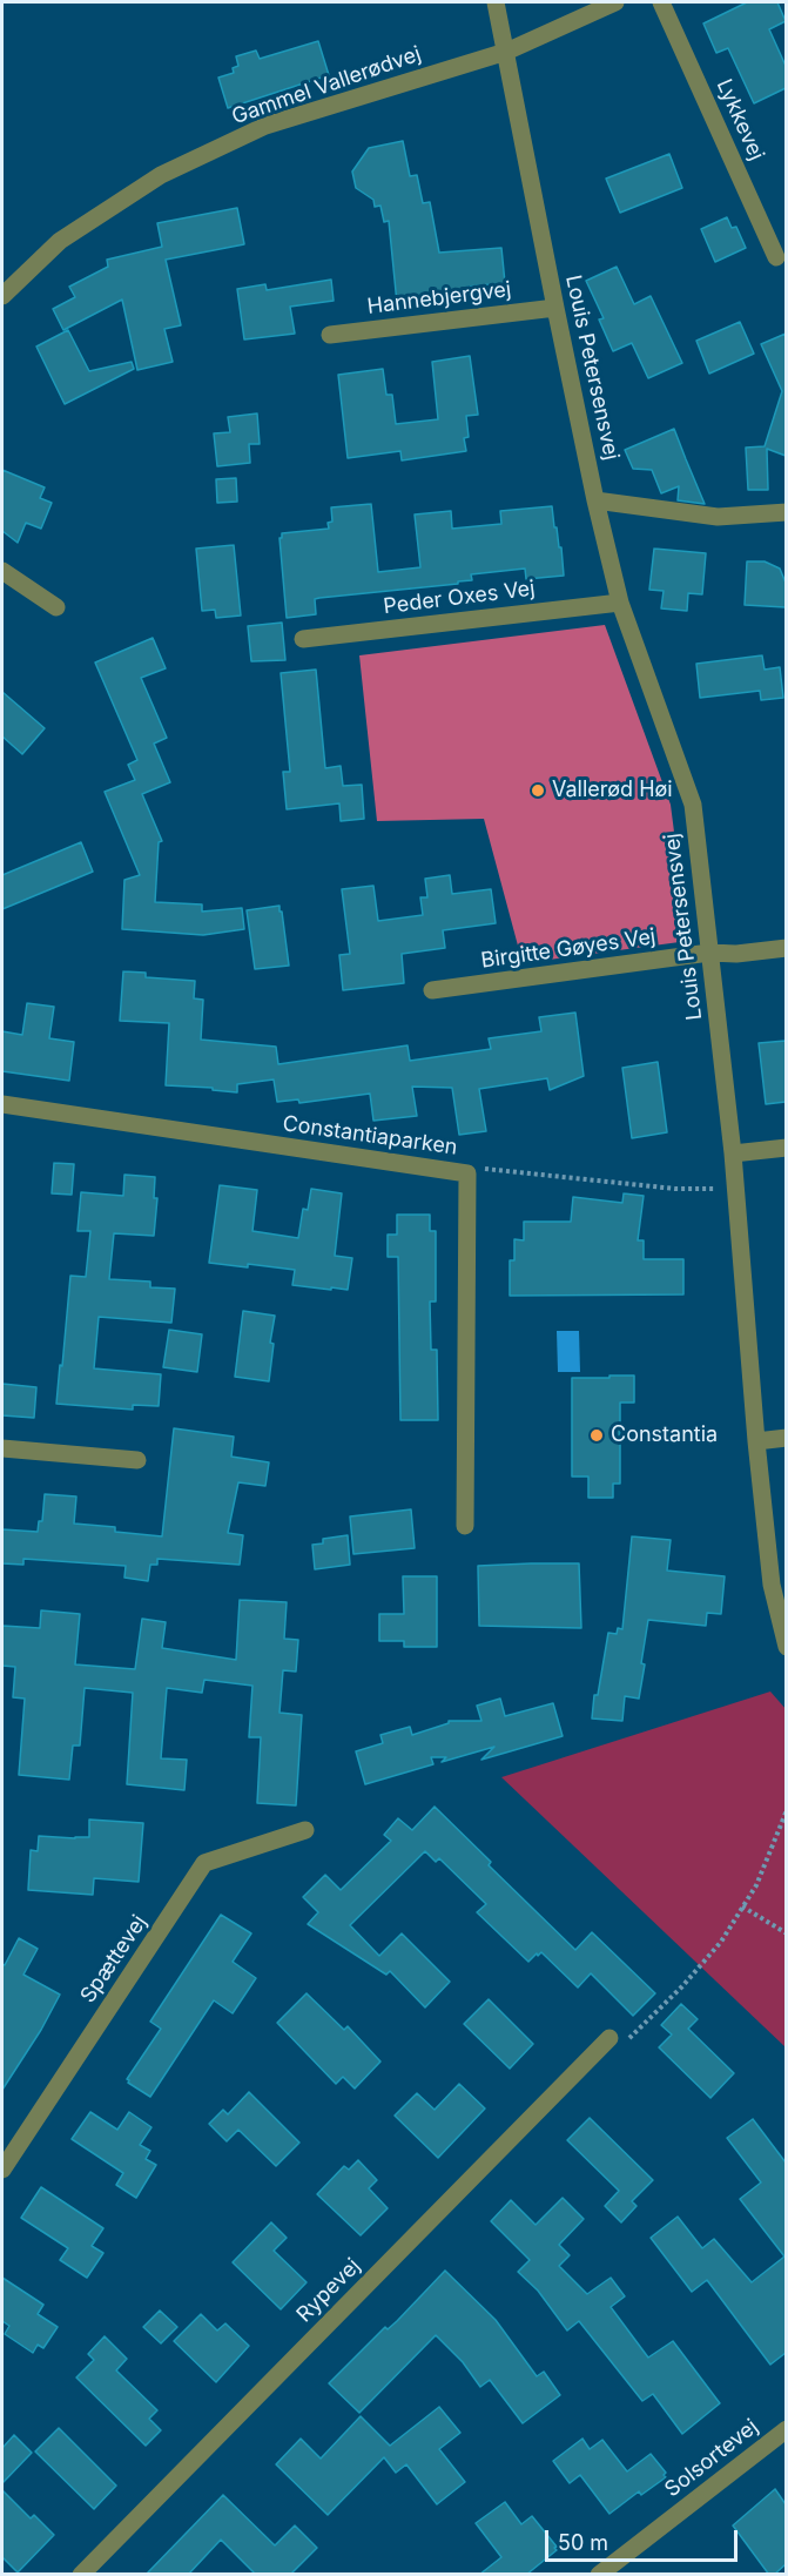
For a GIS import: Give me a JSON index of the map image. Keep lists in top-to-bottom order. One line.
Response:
{"streets":{"street":["Gammel Vallerødvej","Lykkevej","Hannebjergvej","Louis Petersensvej","Peder Oxes Vej","Birgitte Gøyes Vej","Constantiaparken","Spættevej","Rypevej","Solsortevej"]},"crossings":[["Gammel Vallerødvej","Louis Petersensvej"],["Hannebjergvej","Louis Petersensvej"],["Louis Petersensvej","Peder Oxes Vej"],["Louis Petersensvej","Birgitte Gøyes Vej"]],"places":["Vallerød Høi","Constantia"],"scale_bar":"50 m"}
